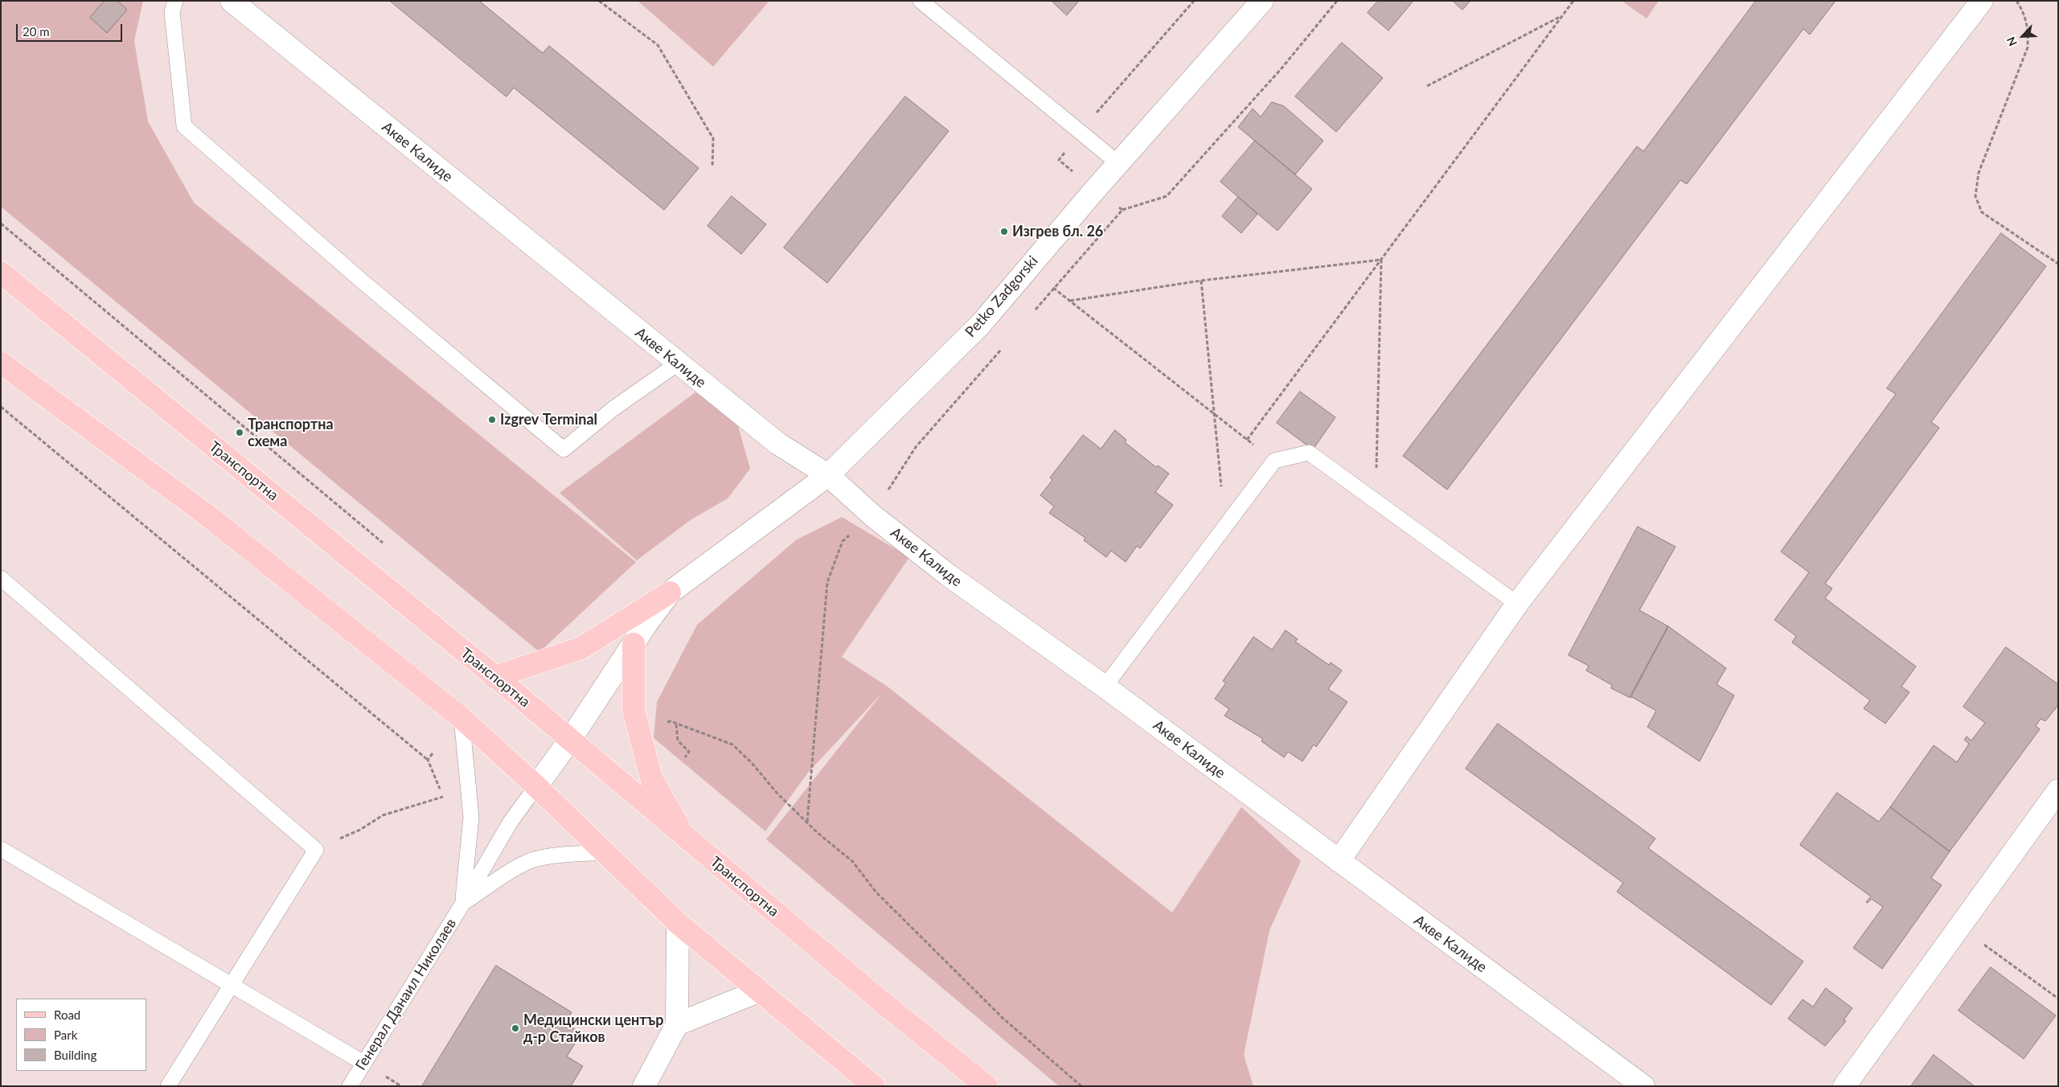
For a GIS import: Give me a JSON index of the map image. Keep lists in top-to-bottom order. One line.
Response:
{"streets":{"main road":["Транспортна"],"street":["Акве Калиде","Petko Zadgorski"],"lane":["Генерал Данаил Николаев"]},"crossings":[["Акве Калиде","Petko Zadgorski"],["Petko Zadgorski","Транспортна"],["Petko Zadgorski","Генерал Данаил Николаев"]],"places":["Изгрев бл. 26","Izgrev Terminal","Транспортна схема","Медицински център д-р Стайков"],"legend":["Road","Park","Building"],"scale_bar":"20 m","north":"bottom left"}
